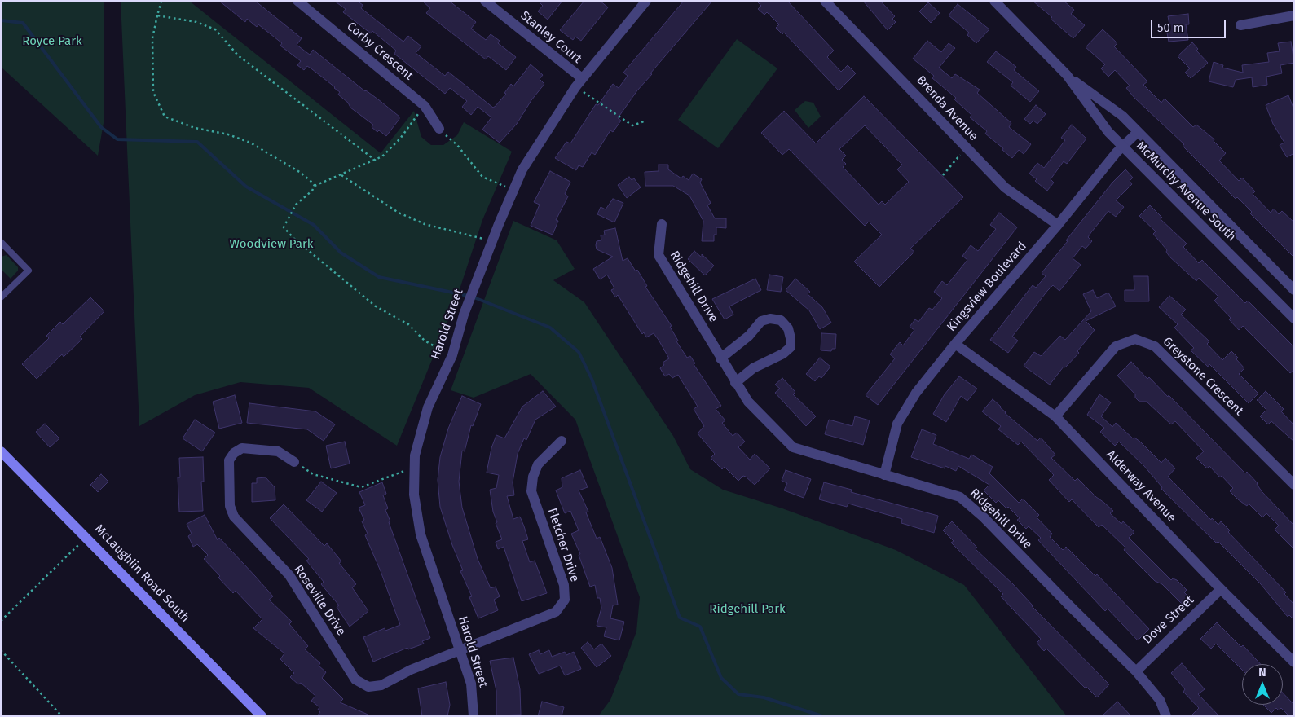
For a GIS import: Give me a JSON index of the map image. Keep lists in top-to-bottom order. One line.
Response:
{"streets":{"main road":["McLaughlin Road South"],"street":["Stanley Court","Corby Crescent","Brenda Avenue","McMurchy Avenue South","Ridgehill Drive","Kingsview Boulevard","Harold Street","Greystone Crescent","Alderway Avenue","Fletcher Drive","Roseville Drive","Dove Street"]},"crossings":[["Stanley Court","Harold Street"],["Brenda Avenue","Kingsview Boulevard"],["McMurchy Avenue South","Kingsview Boulevard"],["Ridgehill Drive","Kingsview Boulevard"],["Ridgehill Drive","Dove Street"],["Kingsview Boulevard","Alderway Avenue"],["Harold Street","Fletcher Drive"],["Harold Street","Roseville Drive"],["Greystone Crescent","Alderway Avenue"],["Alderway Avenue","Dove Street"],["Fletcher Drive","Roseville Drive"]],"parks":["Royce Park","Woodview Park","Ridgehill Park"],"scale_bar":"50 m","north":"top"}
